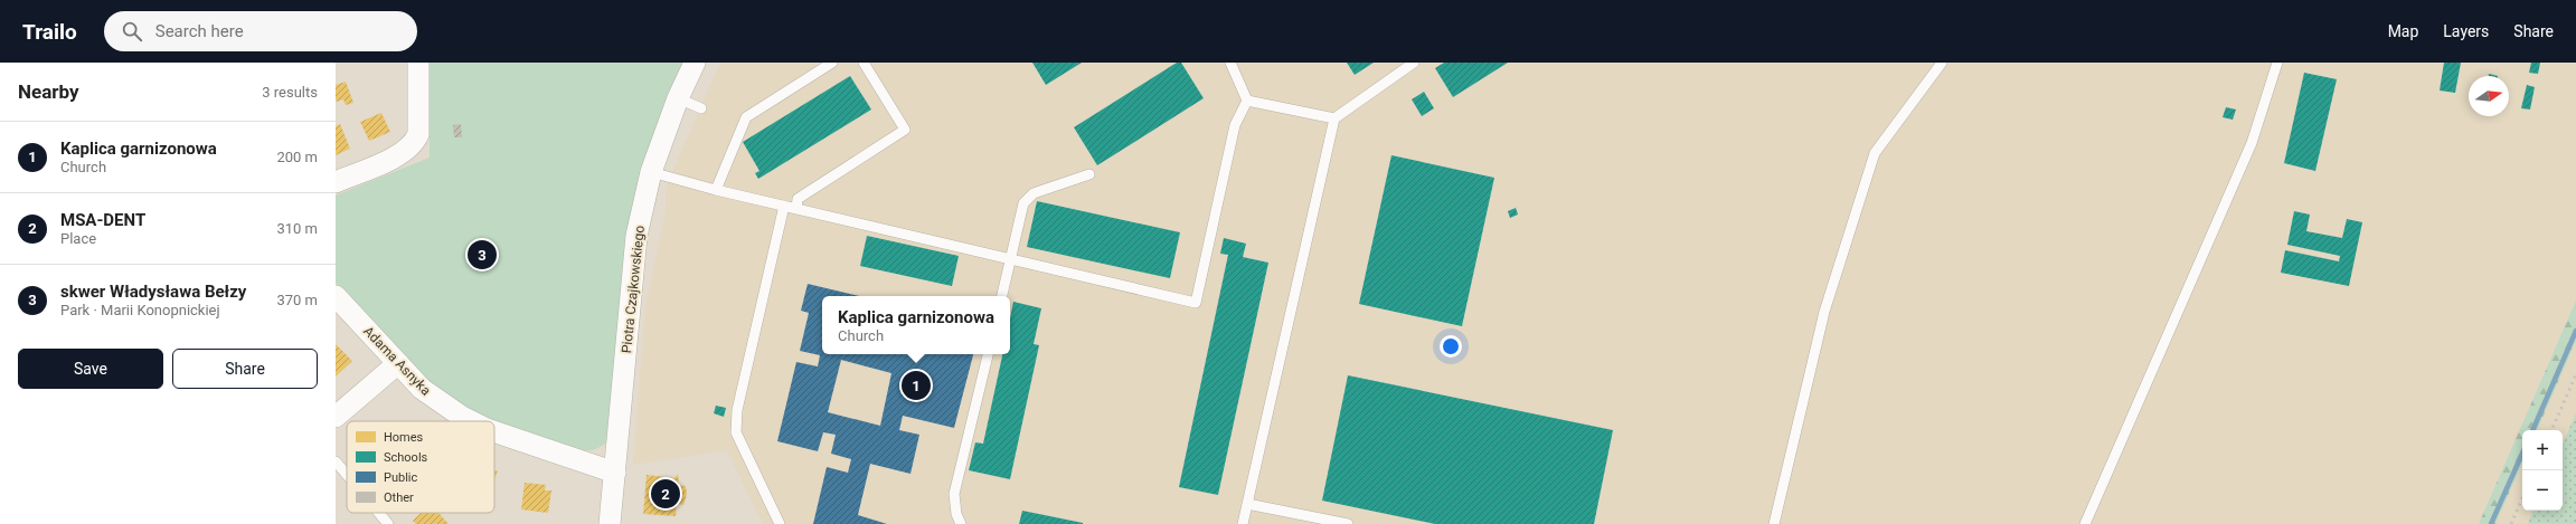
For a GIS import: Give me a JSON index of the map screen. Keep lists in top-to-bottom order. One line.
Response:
{"streets":{"street":["Piotra Czajkowskiego","Adama Asnyka"]},"crossings":[["Piotra Czajkowskiego","Adama Asnyka"]],"legend":["Homes","Schools","Public","Other"],"north":"right","page":{"header":"Trailo","search":"Search here","nav":["Map","Layers","Share"],"heading":["Nearby","3 results"],"list":[{"mark":"1","name":"Kaplica garnizonowa","note":"Church","value":"200 m"},{"mark":"2","name":"MSA-DENT","note":"Place","value":"310 m"},{"mark":"3","name":"skwer Władysława Bełzy","note":"Park · Marii Konopnickiej","value":"370 m"}],"pins":["3","1","2"],"popup":["Kaplica garnizonowa","Church"],"buttons":["Save","Share"],"map_buttons":["+","−"]}}
